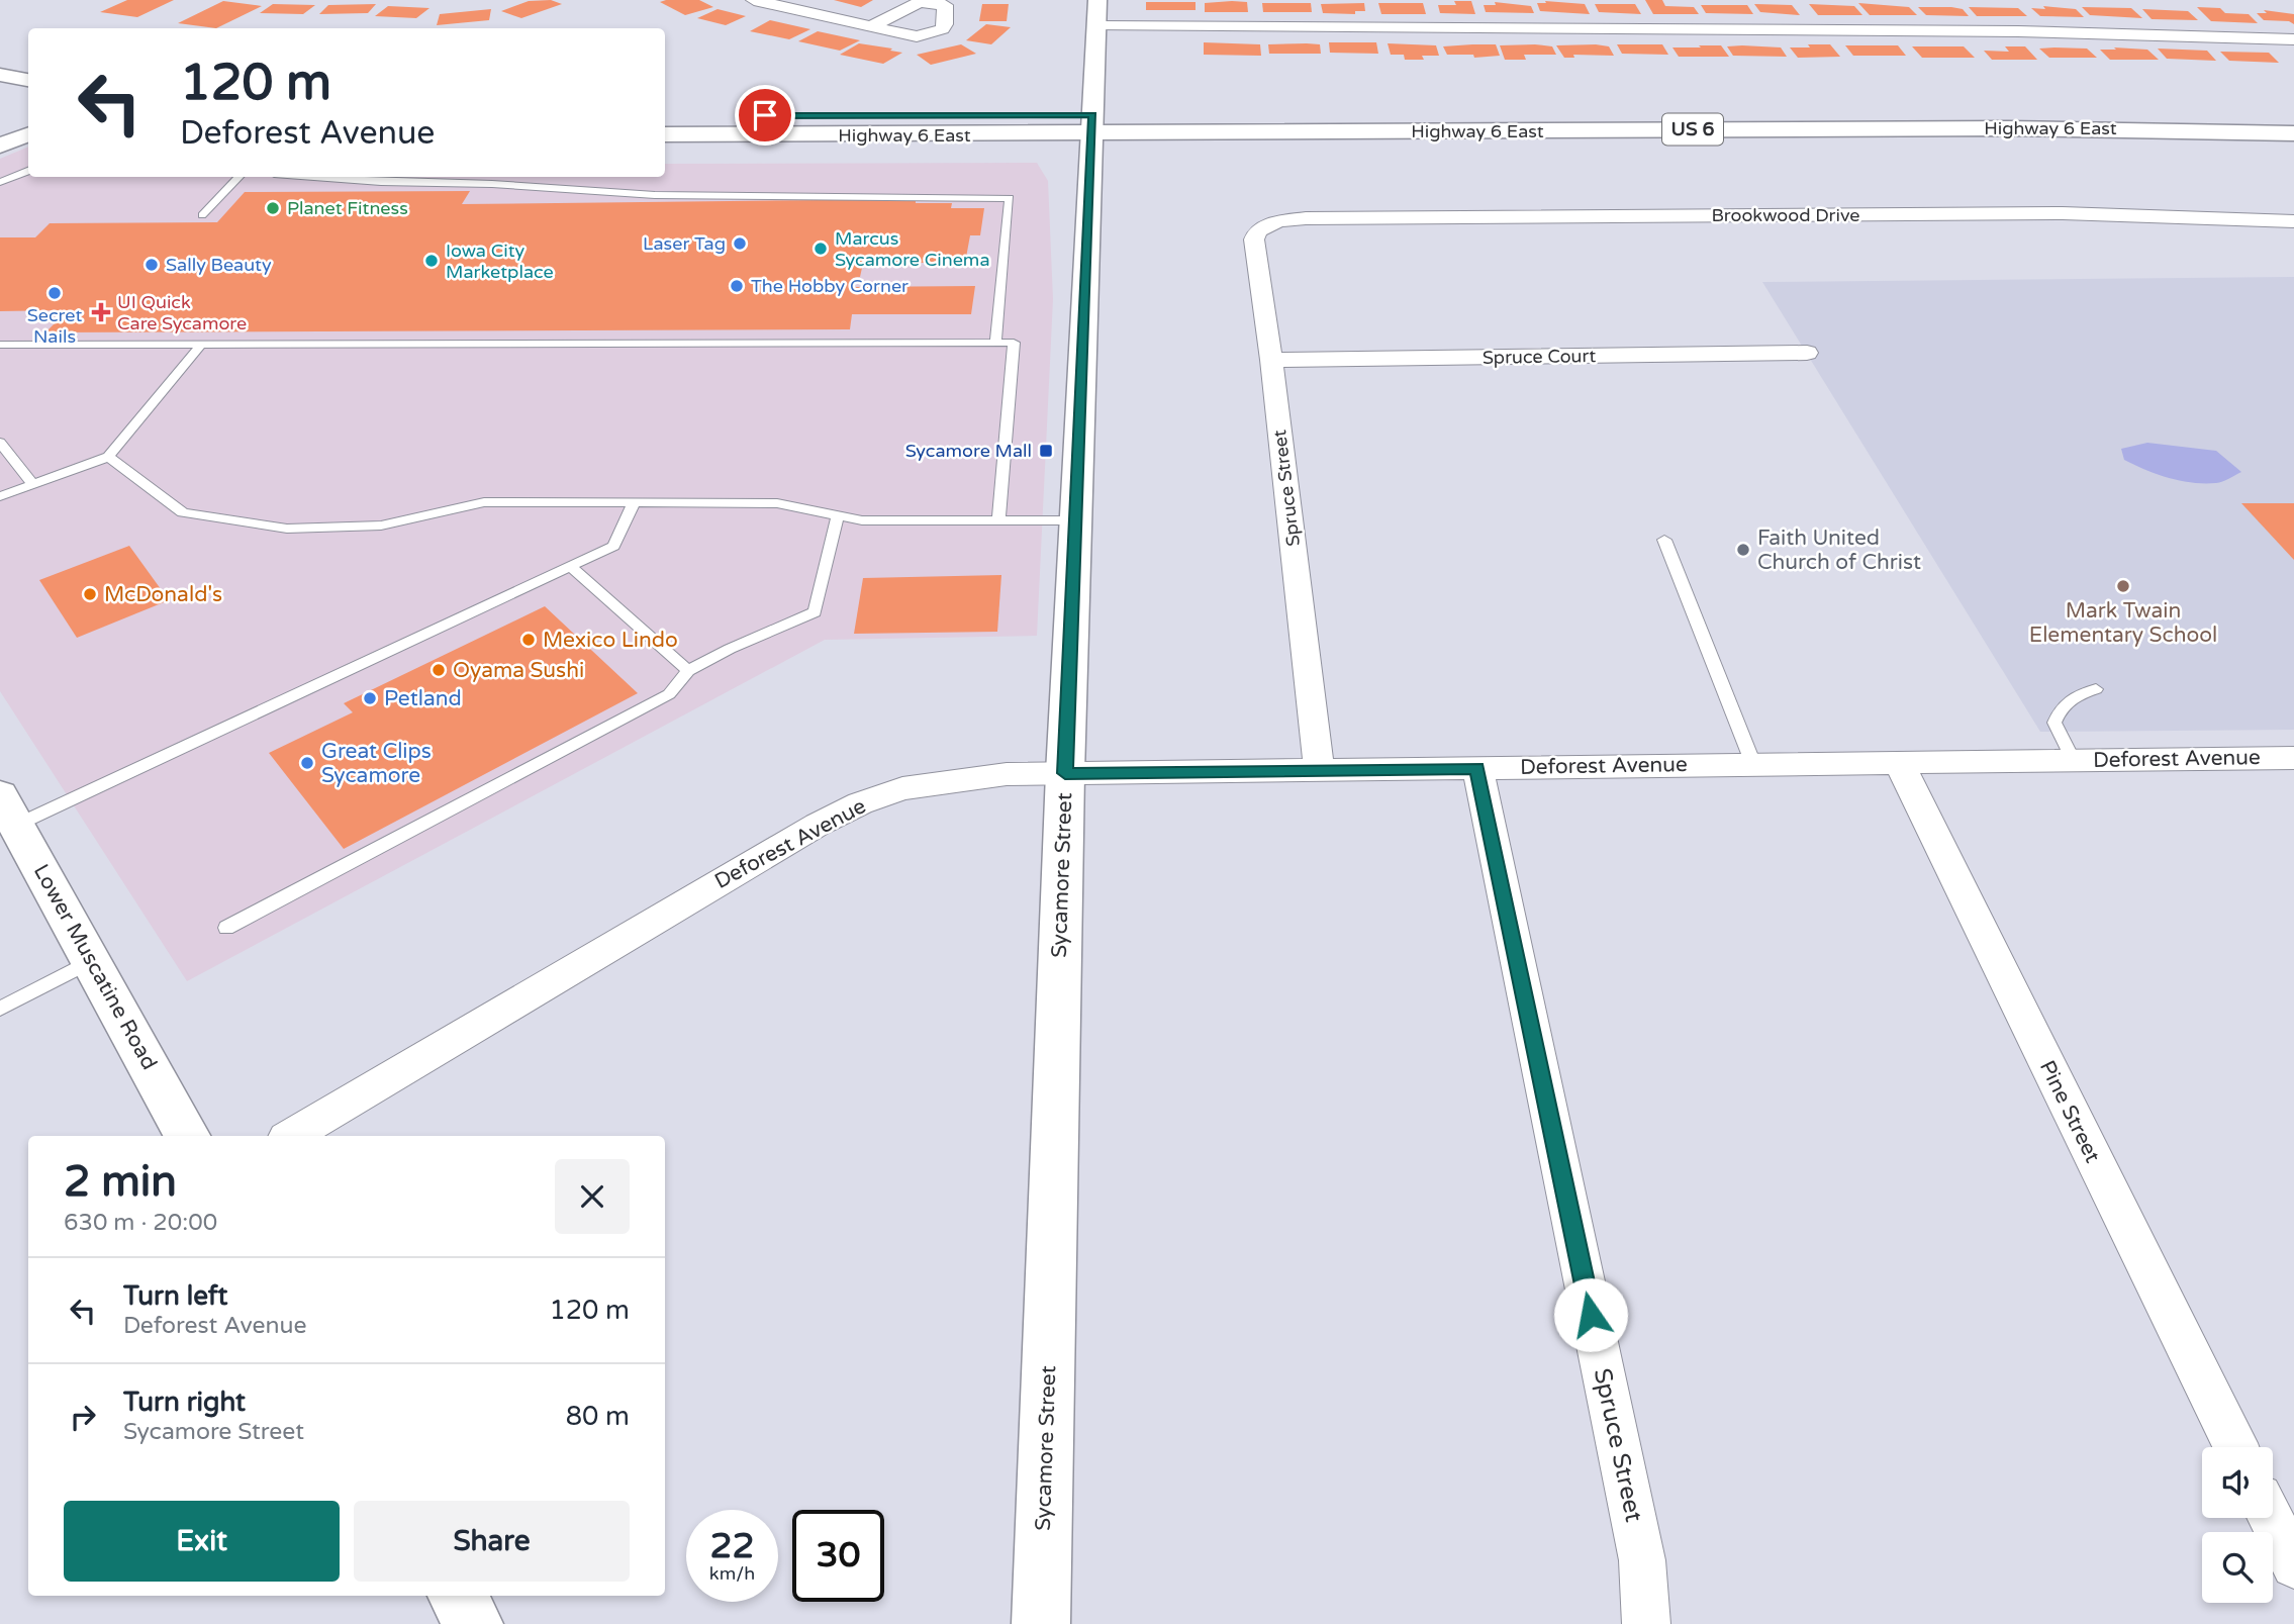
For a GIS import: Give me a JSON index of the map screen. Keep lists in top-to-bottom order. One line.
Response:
{"streets":{"main road":["Highway 6 East","US 6","Sycamore Street","Lower Muscatine Road"],"street":["Brookwood Drive","Spruce Court","Spruce Street","Deforest Avenue","Pine Street"]},"crossings":[["Highway 6 East","Sycamore Street"],["Brookwood Drive","Spruce Street"],["Spruce Court","Spruce Street"],["Spruce Street","Deforest Avenue"],["Deforest Avenue","Sycamore Street"],["Deforest Avenue","Pine Street"]],"places":{"other":["Planet Fitness","Laser Tag","Marcus Sycamore Cinema","Iowa City Marketplace","Sally Beauty","The Hobby Corner","Secret Nails","Faith United Church of Christ","Mark Twain Elementary School","McDonald's","Mexico Lindo","Oyama Sushi","Petland","Great Clips Sycamore"],"health":["UI Quick Care Sycamore"],"transit":["Sycamore Mall"]},"page":{"turn":["120 m","Deforest Avenue"],"heading":["2 min","630 m · 20:00"],"list":[{"name":"Turn left","note":"Deforest Avenue","value":"120 m"},{"name":"Turn right","note":"Sycamore Street","value":"80 m"}],"buttons":["Exit","Share"],"speed":"22 km/h","limit":"30"}}
